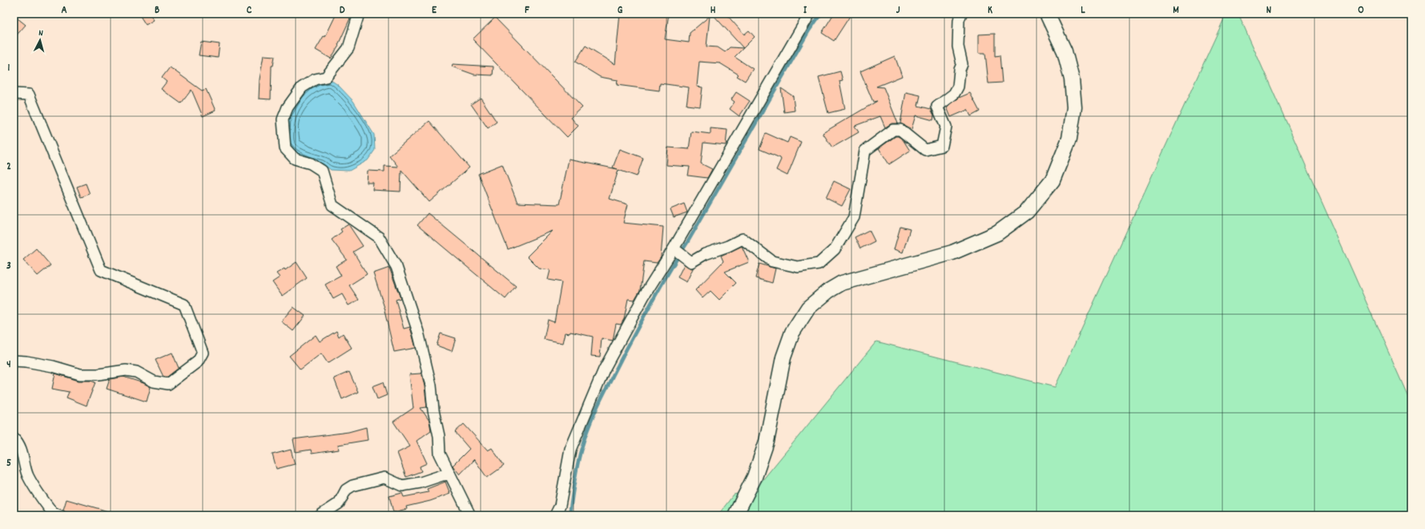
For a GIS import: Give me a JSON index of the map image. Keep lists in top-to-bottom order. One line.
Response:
{"north":"top","grid":{"columns":["A","B","C","D","E","F","G","H","I","J","K","L","M","N","O"],"rows":["1","2","3","4","5"]}}
